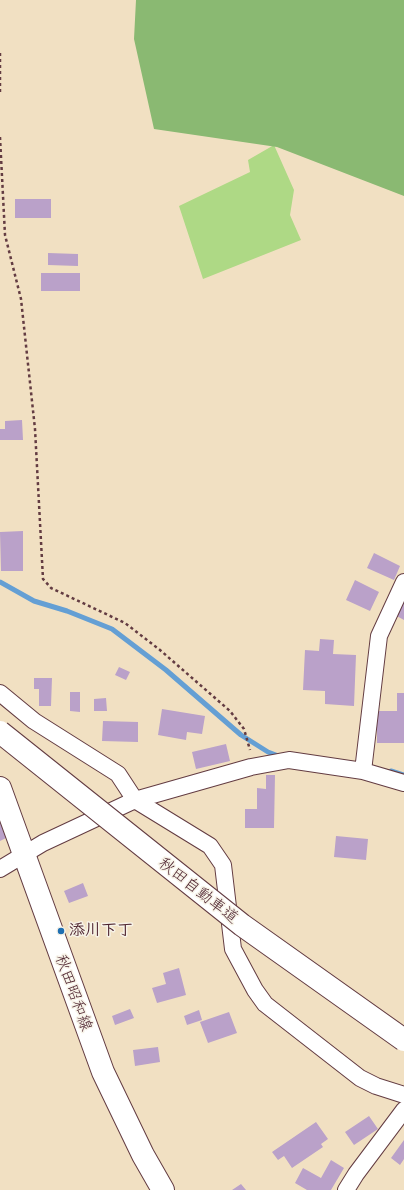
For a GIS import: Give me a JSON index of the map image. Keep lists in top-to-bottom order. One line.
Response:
{"streets":{"main road":["秋田自動車道","秋田昭和線"]},"places":["添川下丁"]}
